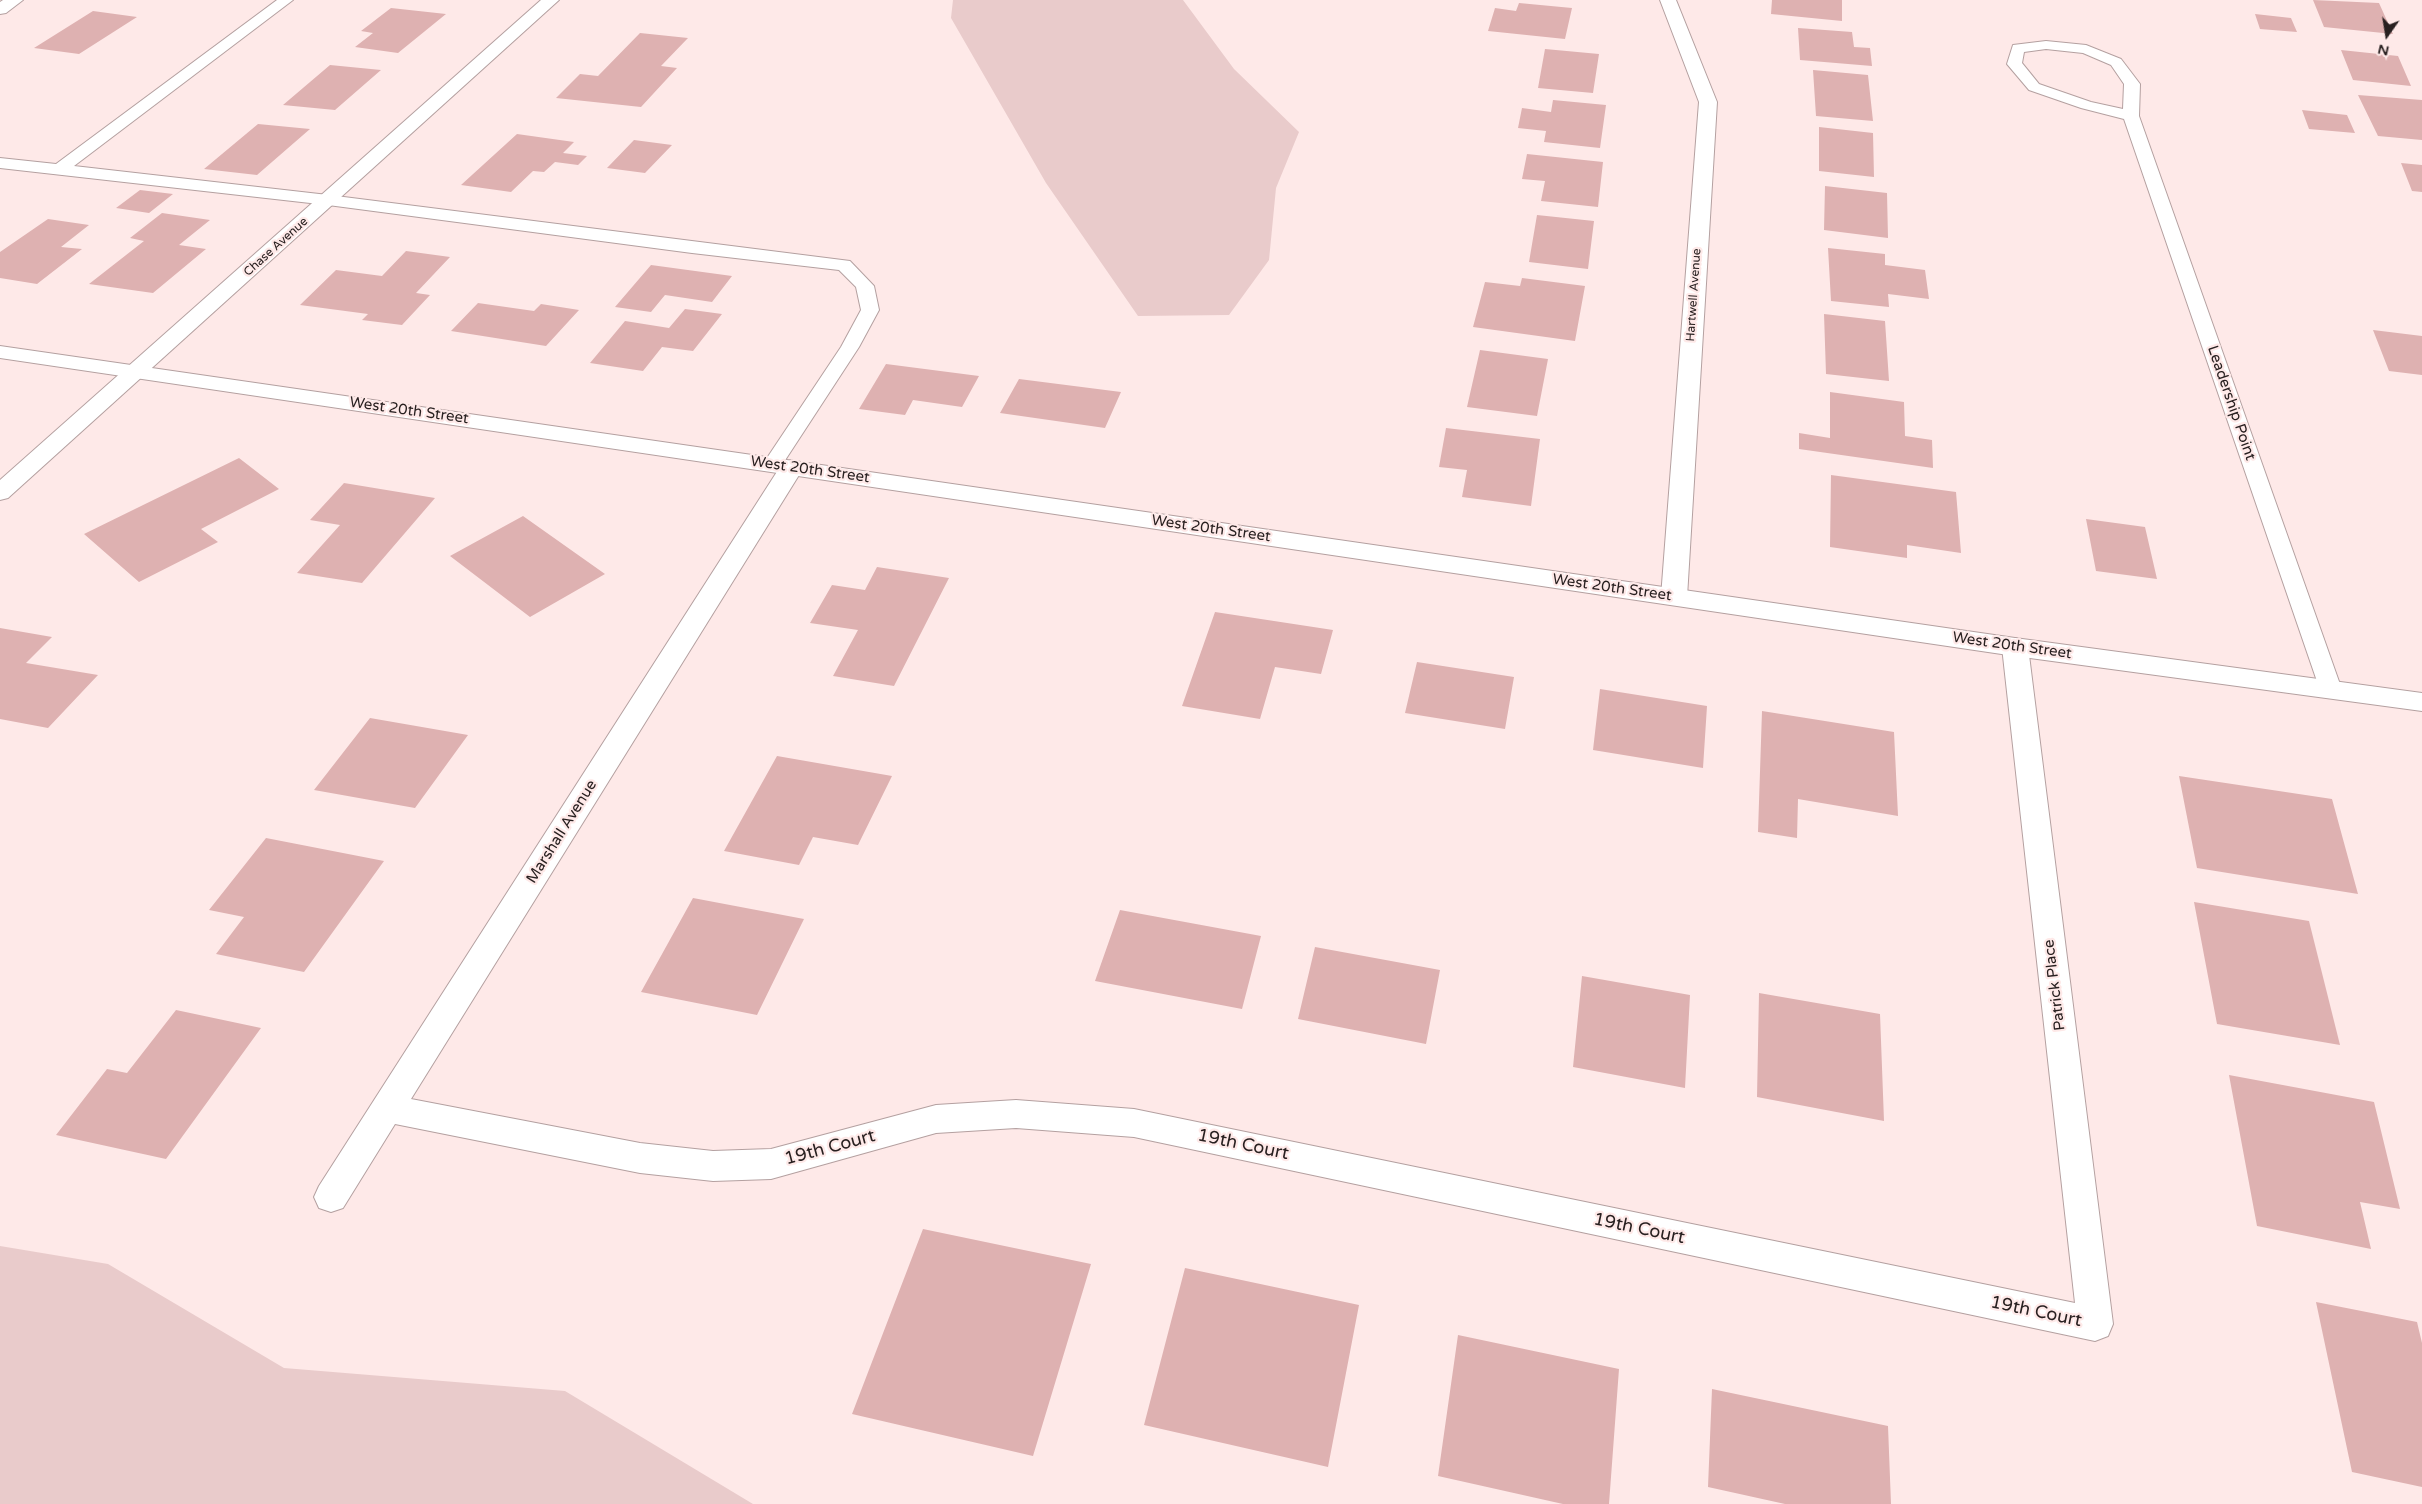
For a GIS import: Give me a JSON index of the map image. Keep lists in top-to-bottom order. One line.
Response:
{"streets":{"street":["Chase Avenue","Hartwell Avenue","West 20th Street","Marshall Avenue","Patrick Place","19th Court"],"lane":["Leadership Point"]},"crossings":[["Chase Avenue","West 20th Street"],["Hartwell Avenue","West 20th Street"],["Leadership Point","West 20th Street"],["West 20th Street","Marshall Avenue"],["West 20th Street","Patrick Place"],["Marshall Avenue","19th Court"],["Patrick Place","19th Court"]],"north":"bottom"}
